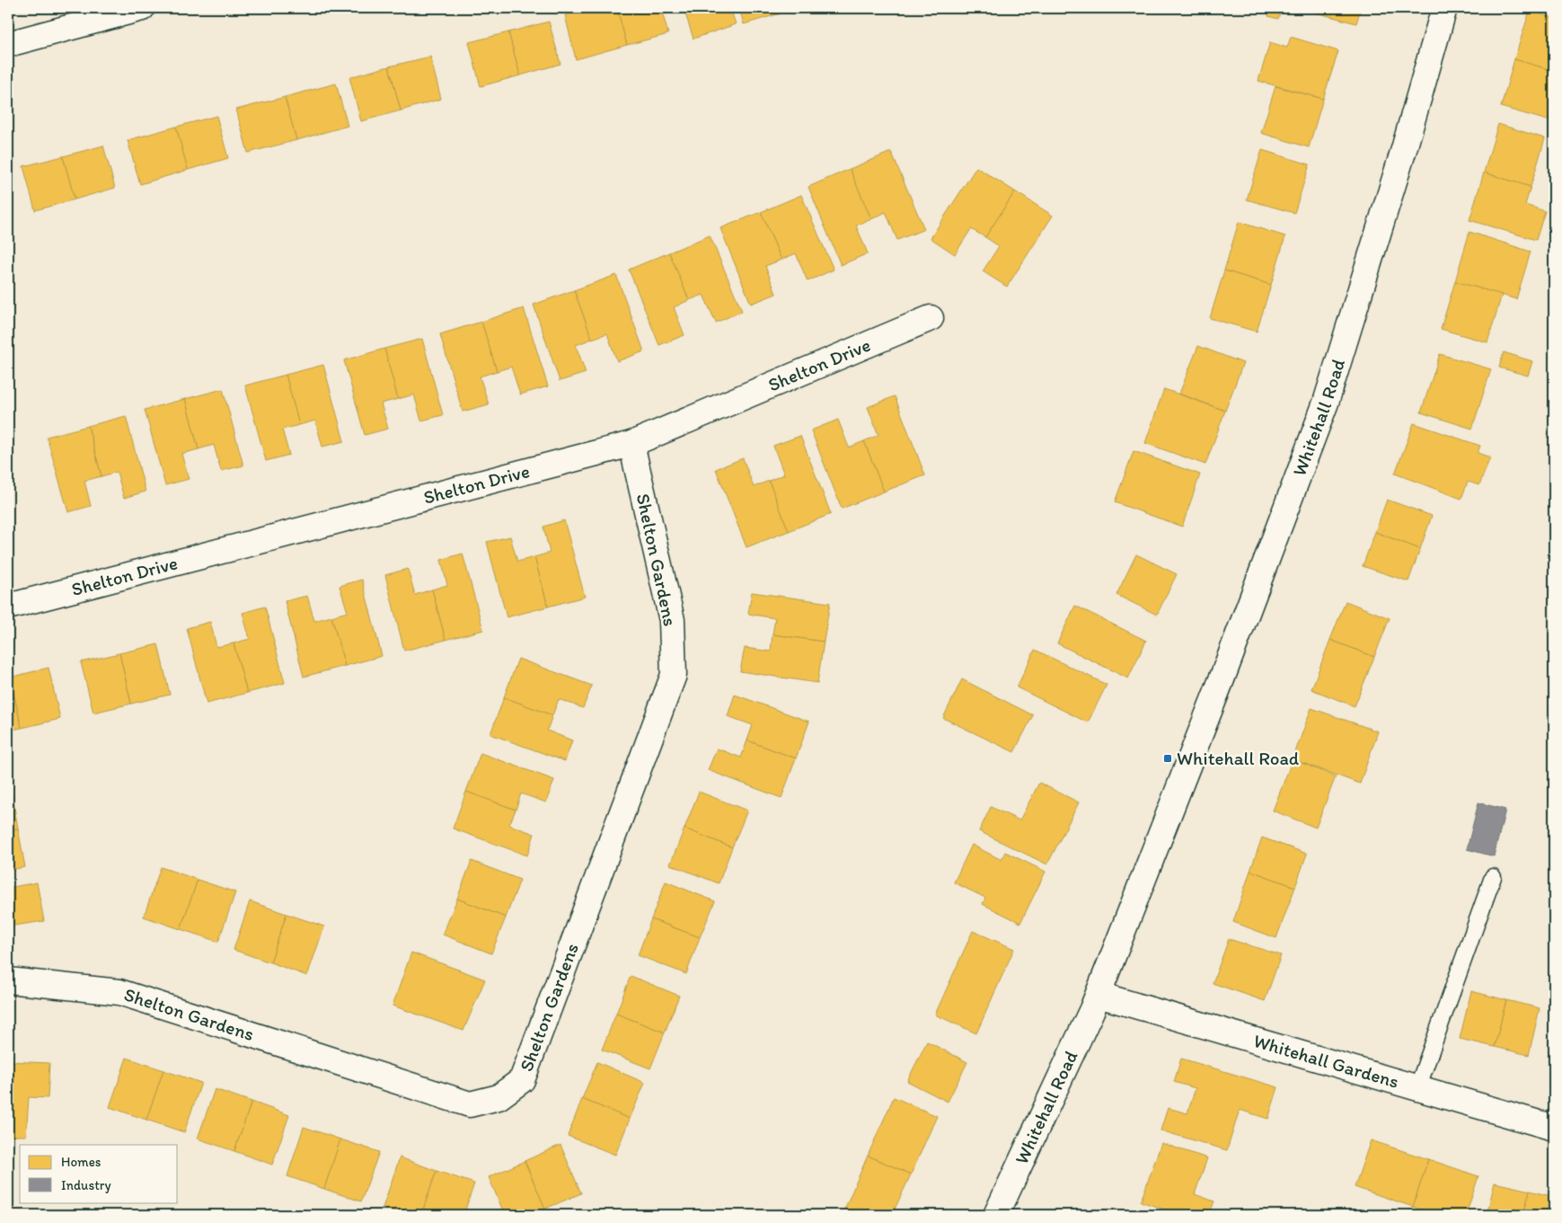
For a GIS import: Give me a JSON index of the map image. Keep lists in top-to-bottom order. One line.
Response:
{"streets":{"street":["Shelton Drive","Whitehall Road","Shelton Gardens","Whitehall Gardens"]},"crossings":[["Shelton Drive","Shelton Gardens"],["Whitehall Road","Whitehall Gardens"]],"places":{"transit":["Whitehall Road"]},"legend":["Homes","Industry"]}
